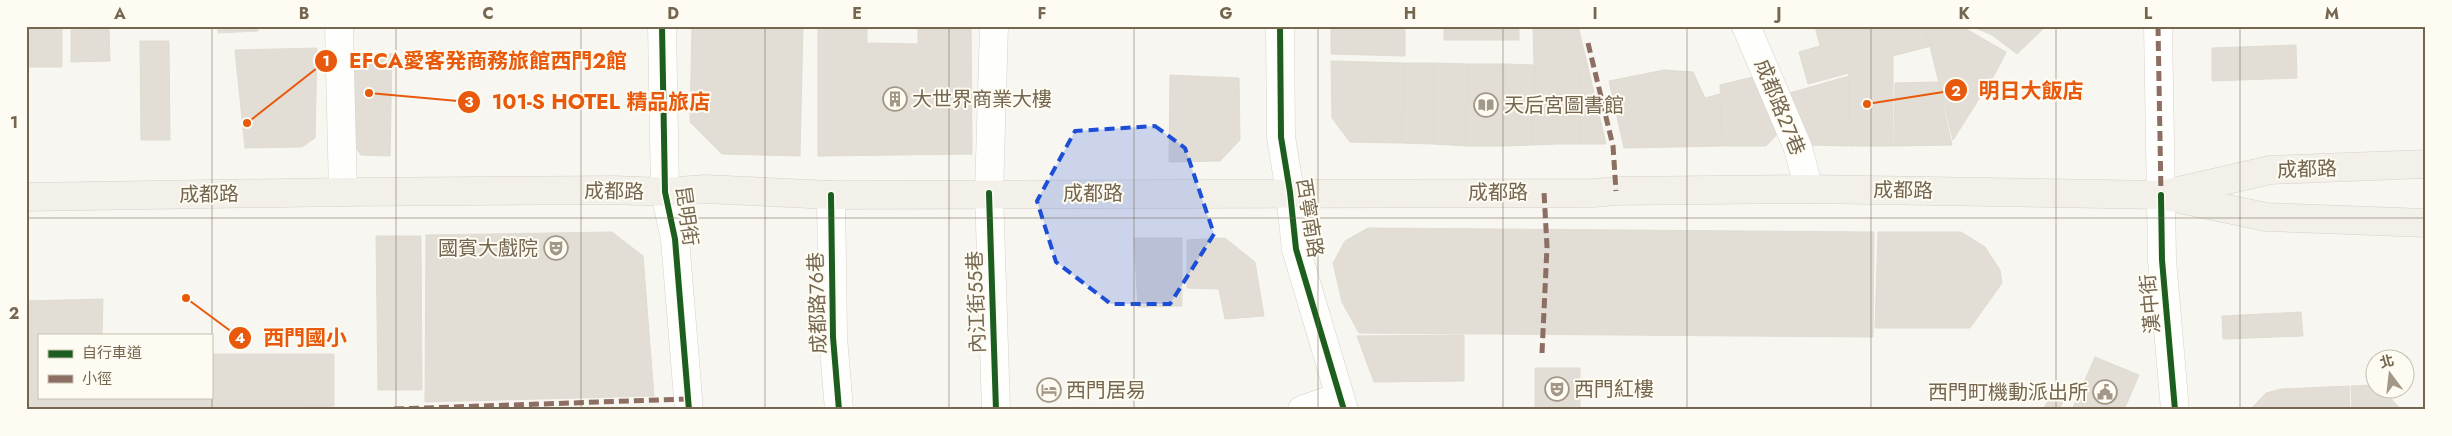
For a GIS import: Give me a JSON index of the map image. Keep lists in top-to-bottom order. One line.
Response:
{"streets":{"main road":["成都路"],"street":["成都路27巷","昆明街","西寧南路","內江街55巷","成都路76巷","漢中街"]},"crossings":[["成都路27巷","成都路"],["成都路","昆明街"],["成都路","西寧南路"],["成都路","內江街55巷"],["成都路","成都路76巷"],["成都路","漢中街"]],"places":{"other":["101-S HOTEL 精品旅店","明日大飯店","EFCA愛客発商務旅館西門2館","西門國小"],"building":["大世界商業大樓"],"library":["天后宮圖書館"],"theatre":["國賓大戲院","西門紅樓"],"hotel":["西門居易"],"public building":["西門町機動派出所"]},"legend":["自行車道","小徑"],"north":"top","grid":{"columns":["A","B","C","D","E","F","G","H","I","J","K","L","M"],"rows":["1","2"]}}
